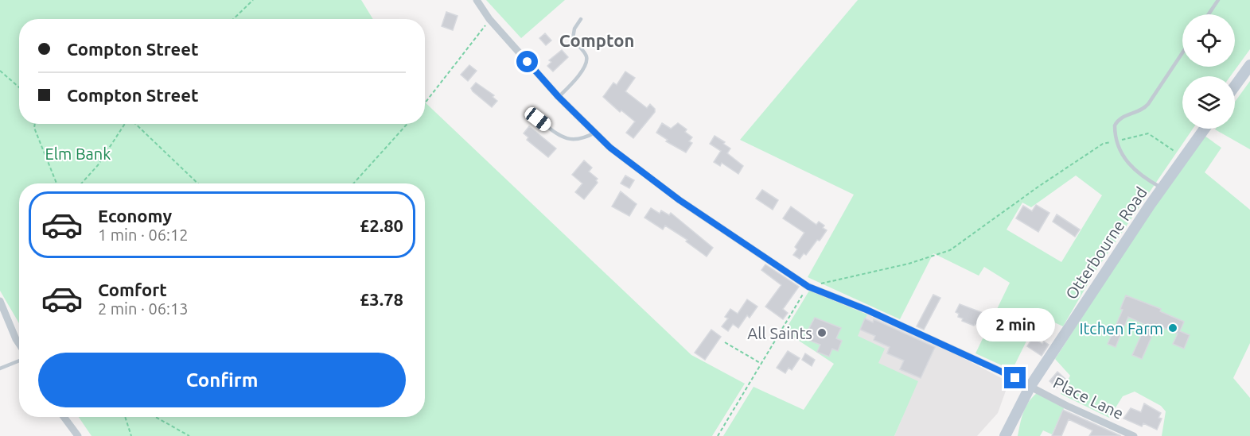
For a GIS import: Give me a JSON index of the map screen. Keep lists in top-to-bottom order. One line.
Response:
{"streets":{"street":["Otterbourne Road","Place Lane"]},"crossings":[["Otterbourne Road","Place Lane"]],"districts":["Compton"],"parks":["Elm Bank"],"places":["Itchen Farm","All Saints"],"page":{"banner":["Compton Street","Compton Street"],"list":[{"name":"Economy","note":"1 min · 06:12","value":"£2.80"},{"name":"Comfort","note":"2 min · 06:13","value":"£3.78"}],"bubble":"2 min","buttons":"Confirm"}}
